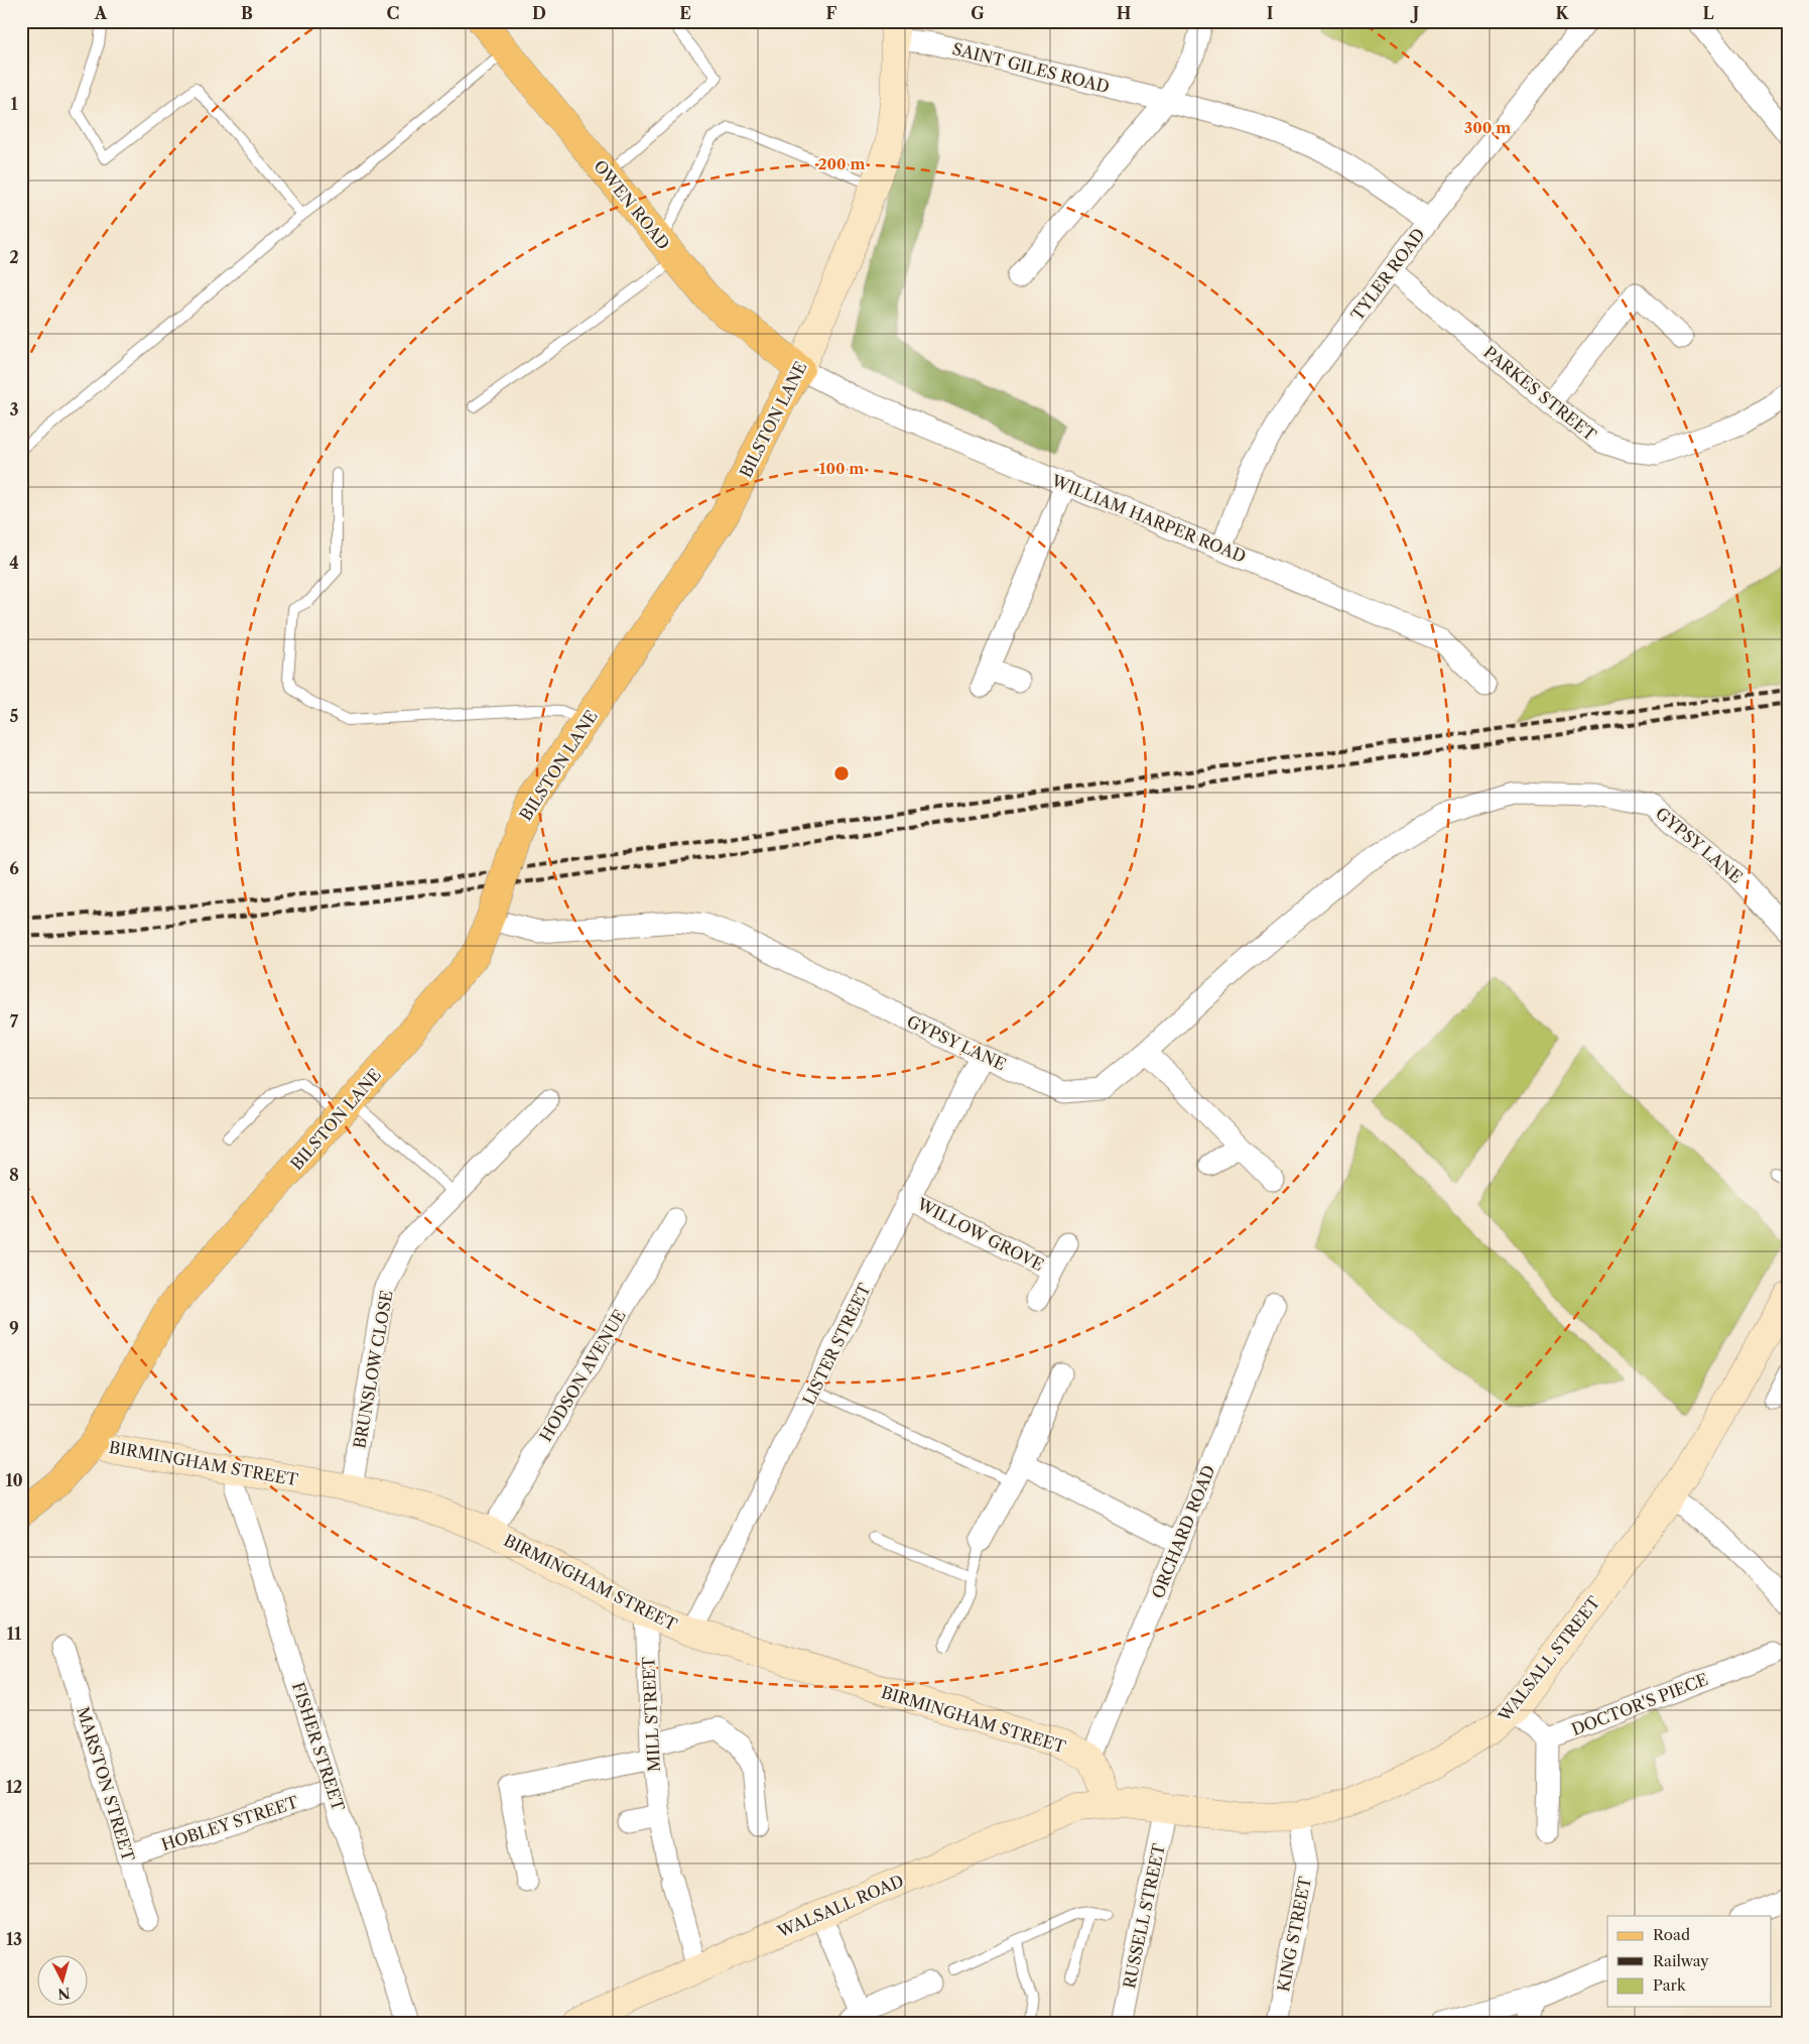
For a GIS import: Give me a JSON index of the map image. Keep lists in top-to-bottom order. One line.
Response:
{"streets":{"main road":["OWEN ROAD","BILSTON LANE","BIRMINGHAM STREET","WALSALL STREET","WALSALL ROAD"],"street":["SAINT GILES ROAD","TYLER ROAD","PARKES STREET","WILLIAM HARPER ROAD","GYPSY LANE","WILLOW GROVE","LISTER STREET","BRUNSLOW CLOSE","HODSON AVENUE","ORCHARD ROAD","DOCTOR'S PIECE","MILL STREET","FISHER STREET","MARSTON STREET","HOBLEY STREET","RUSSELL STREET","KING STREET"]},"crossings":[["SAINT GILES ROAD","TYLER ROAD"],["SAINT GILES ROAD","BILSTON LANE"],["OWEN ROAD","BILSTON LANE"],["OWEN ROAD","WILLIAM HARPER ROAD"],["TYLER ROAD","PARKES STREET"],["TYLER ROAD","WILLIAM HARPER ROAD"],["BILSTON LANE","WILLIAM HARPER ROAD"],["BILSTON LANE","GYPSY LANE"],["BILSTON LANE","BIRMINGHAM STREET"],["GYPSY LANE","LISTER STREET"],["WILLOW GROVE","LISTER STREET"],["LISTER STREET","BIRMINGHAM STREET"],["BRUNSLOW CLOSE","BIRMINGHAM STREET"],["HODSON AVENUE","BIRMINGHAM STREET"],["BIRMINGHAM STREET","ORCHARD ROAD"],["BIRMINGHAM STREET","MILL STREET"],["BIRMINGHAM STREET","FISHER STREET"],["WALSALL STREET","DOCTOR'S PIECE"],["WALSALL STREET","WALSALL ROAD"],["WALSALL STREET","RUSSELL STREET"],["WALSALL STREET","KING STREET"],["MILL STREET","WALSALL ROAD"],["FISHER STREET","HOBLEY STREET"],["MARSTON STREET","HOBLEY STREET"]],"legend":["Road","Railway","Park"],"north":"bottom","grid":{"columns":["A","B","C","D","E","F","G","H","I","J","K","L"],"rows":["1","2","3","4","5","6","7","8","9","10","11","12","13"]},"rings":["300 m","200 m","100 m"]}
